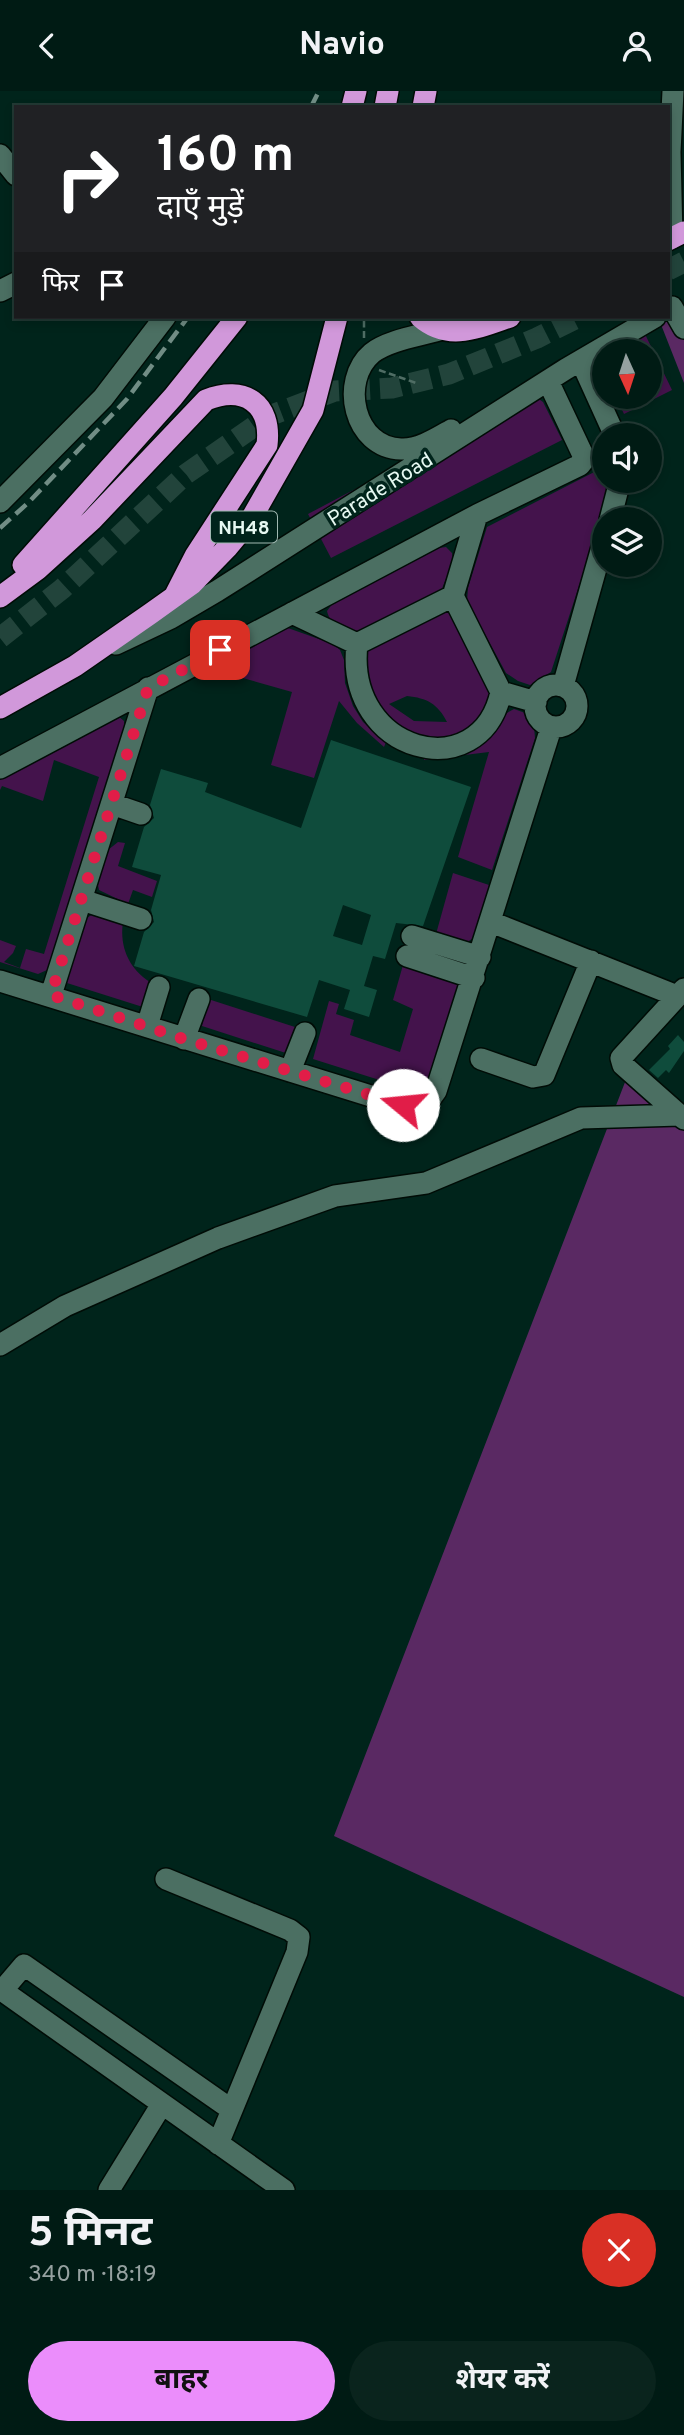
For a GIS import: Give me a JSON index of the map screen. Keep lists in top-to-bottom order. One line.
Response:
{"streets":{"highway":["NH48"],"street":["Parade Road"]},"crossings":[["Parade Road","NH48"]],"north":"bottom","page":{"header":"Navio","turn":["160 m","दाएँ मुड़ें"],"then":"फिर","heading":["5 मिनट","340 m · 18:19"],"buttons":["बाहर","शेयर करें"]}}
